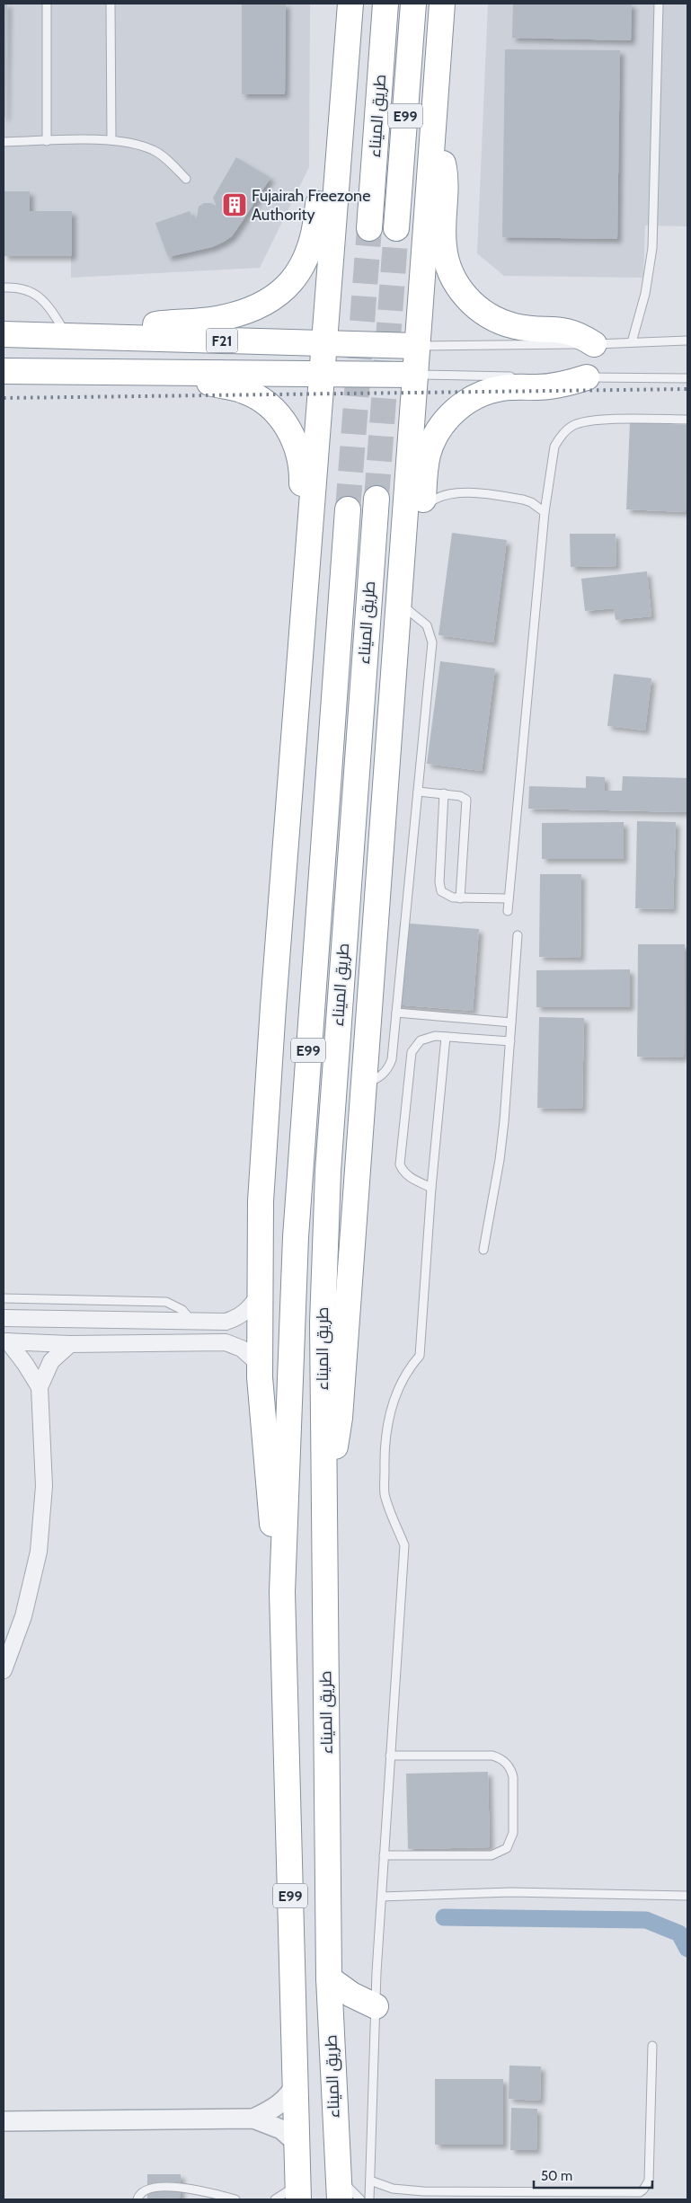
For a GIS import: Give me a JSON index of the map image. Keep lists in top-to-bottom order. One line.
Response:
{"streets":{"highway":["طريق الميناء","E99","F21"]},"places":{"building":["Fujairah Freezone Authority"]},"scale_bar":"50 m"}
